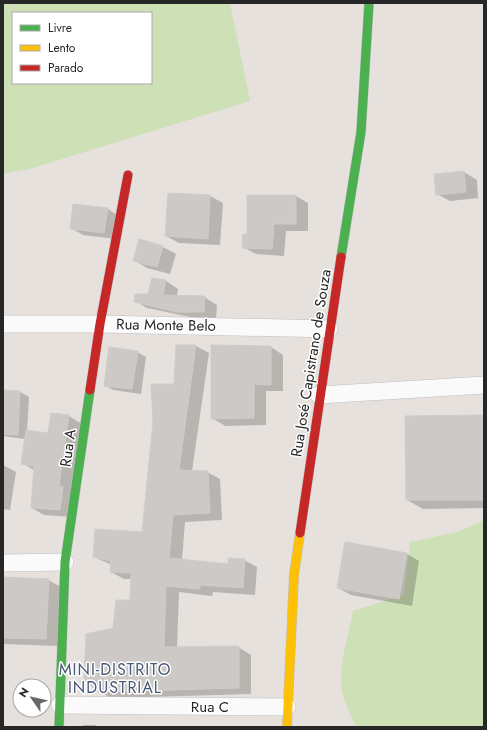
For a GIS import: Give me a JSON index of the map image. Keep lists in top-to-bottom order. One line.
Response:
{"streets":{"main road":["Rua José Capistrano de Souza","Rua A"],"street":["Rua Monte Belo","Rua C"]},"crossings":[["Rua Monte Belo","Rua José Capistrano de Souza"],["Rua Monte Belo","Rua A"],["Rua José Capistrano de Souza","Rua C"],["Rua A","Rua C"]],"districts":["MINI-DISTRITO INDUSTRIAL"],"legend":["Livre","Lento","Parado"],"north":"top left"}
